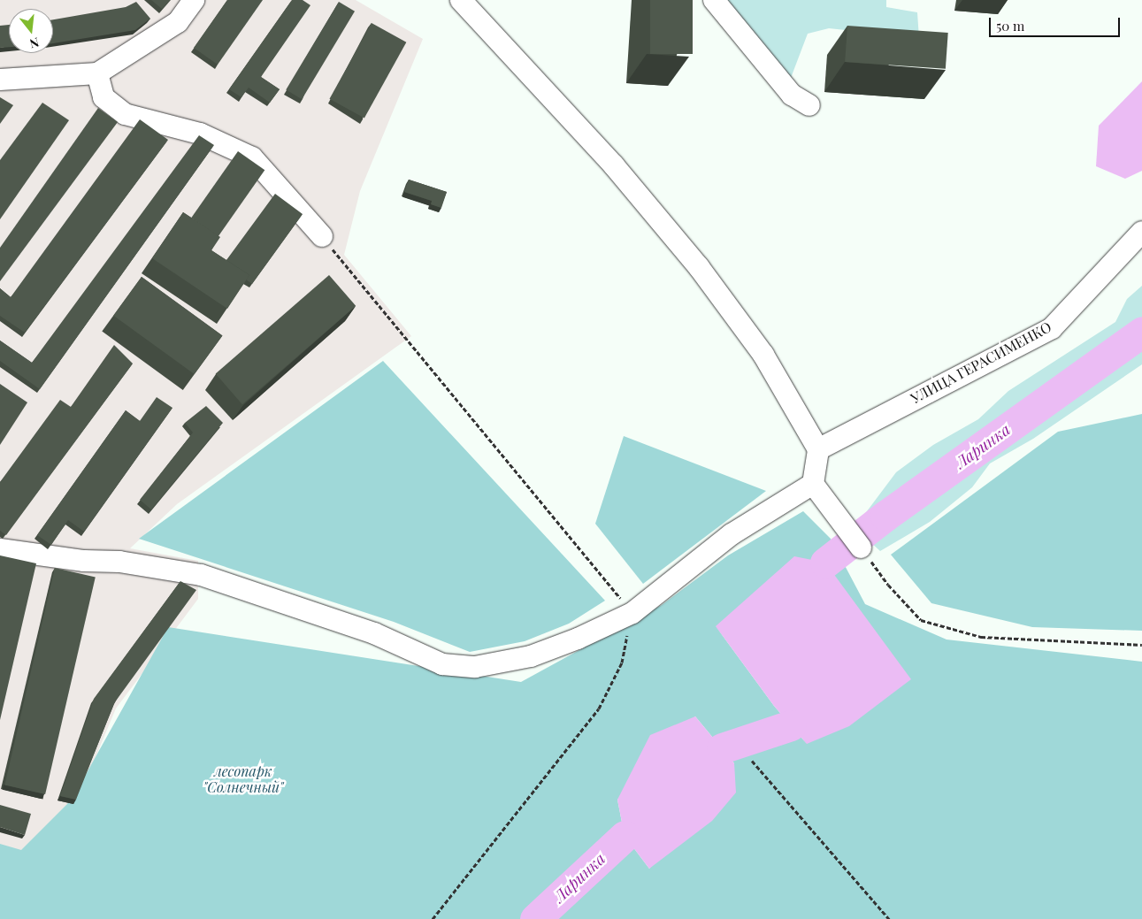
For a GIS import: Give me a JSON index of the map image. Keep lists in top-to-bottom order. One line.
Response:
{"streets":{"lane":["УЛИЦА ГЕРАСИМЕНКО"]},"water":["Ларинка"],"parks":["лесопарк \"Солнечный\""],"scale_bar":"50 m","north":"bottom"}
